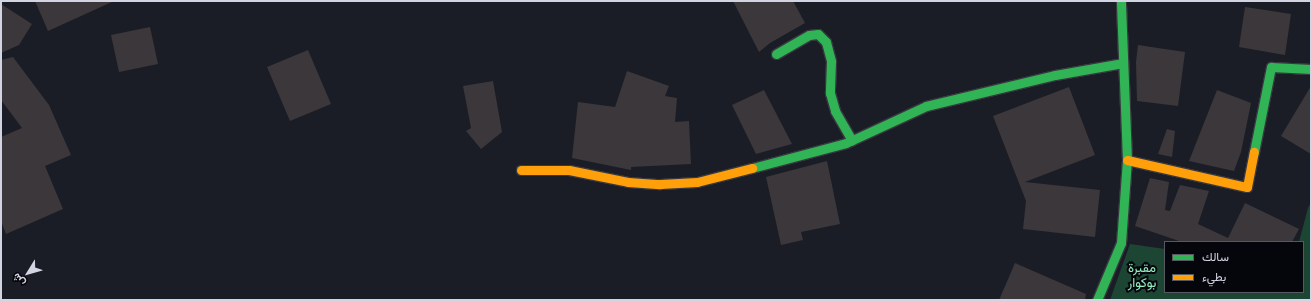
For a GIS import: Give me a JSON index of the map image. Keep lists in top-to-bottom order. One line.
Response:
{"parks":["مقبرة بوكوار"],"legend":["سالك","بطيء"],"north":"bottom left"}
